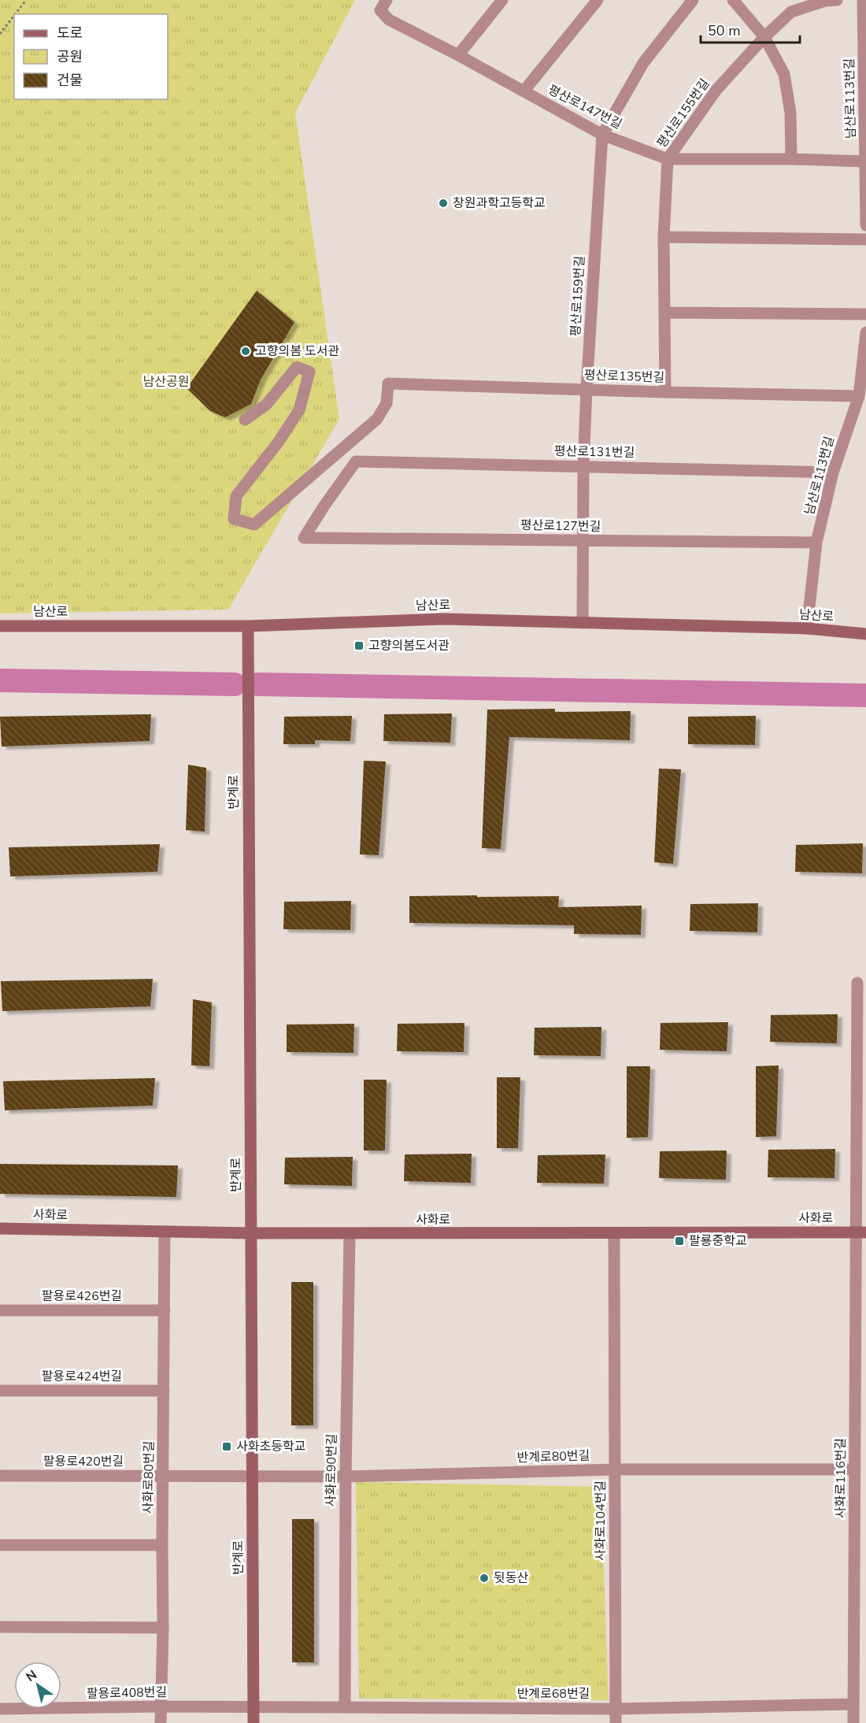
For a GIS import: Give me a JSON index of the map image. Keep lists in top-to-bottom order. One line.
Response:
{"streets":{"main road":["남산로","반계로","사화로"],"street":["남산로113번길","평산로147번길","평산로155번길","평산로159번길","평산로135번길","평산로131번길","평산로127번길","팔용로426번길","팔용로424번길","반계로80번길","팔용로420번길","사화로90번길","사화로80번길","사화로116번길","사화로104번길","팔용로408번길","반계로68번길"]},"crossings":[["남산로113번길","평산로147번길"],["남산로113번길","평산로135번길"],["남산로113번길","평산로131번길"],["남산로113번길","평산로127번길"],["남산로113번길","남산로"],["평산로147번길","평산로155번길"],["평산로147번길","평산로159번길"],["평산로155번길","평산로135번길"],["평산로159번길","평산로135번길"],["평산로159번길","평산로131번길"],["평산로159번길","평산로127번길"],["평산로159번길","남산로"],["평산로131번길","평산로127번길"],["남산로","반계로"],["반계로","사화로"],["반계로","반계로80번길"],["반계로","팔용로420번길"],["반계로","팔용로408번길"],["반계로","반계로68번길"],["사화로","사화로90번길"],["사화로","사화로80번길"],["사화로","사화로116번길"],["사화로","사화로104번길"],["팔용로426번길","사화로80번길"],["팔용로424번길","사화로80번길"],["반계로80번길","팔용로420번길"],["반계로80번길","사화로90번길"],["반계로80번길","사화로116번길"],["반계로80번길","사화로104번길"],["팔용로420번길","사화로80번길"],["사화로90번길","반계로68번길"],["사화로80번길","팔용로408번길"],["사화로116번길","반계로68번길"],["사화로104번길","반계로68번길"],["팔용로408번길","반계로68번길"]],"parks":["남산공원"],"places":{"other":["창원과학고등학교","고향의봄 도서관","뒷동산"],"transit":["고향의봄도서관","팔룡중학교","사화초등학교"]},"legend":["도로","공원","건물"],"scale_bar":"50 m","north":"top left"}
